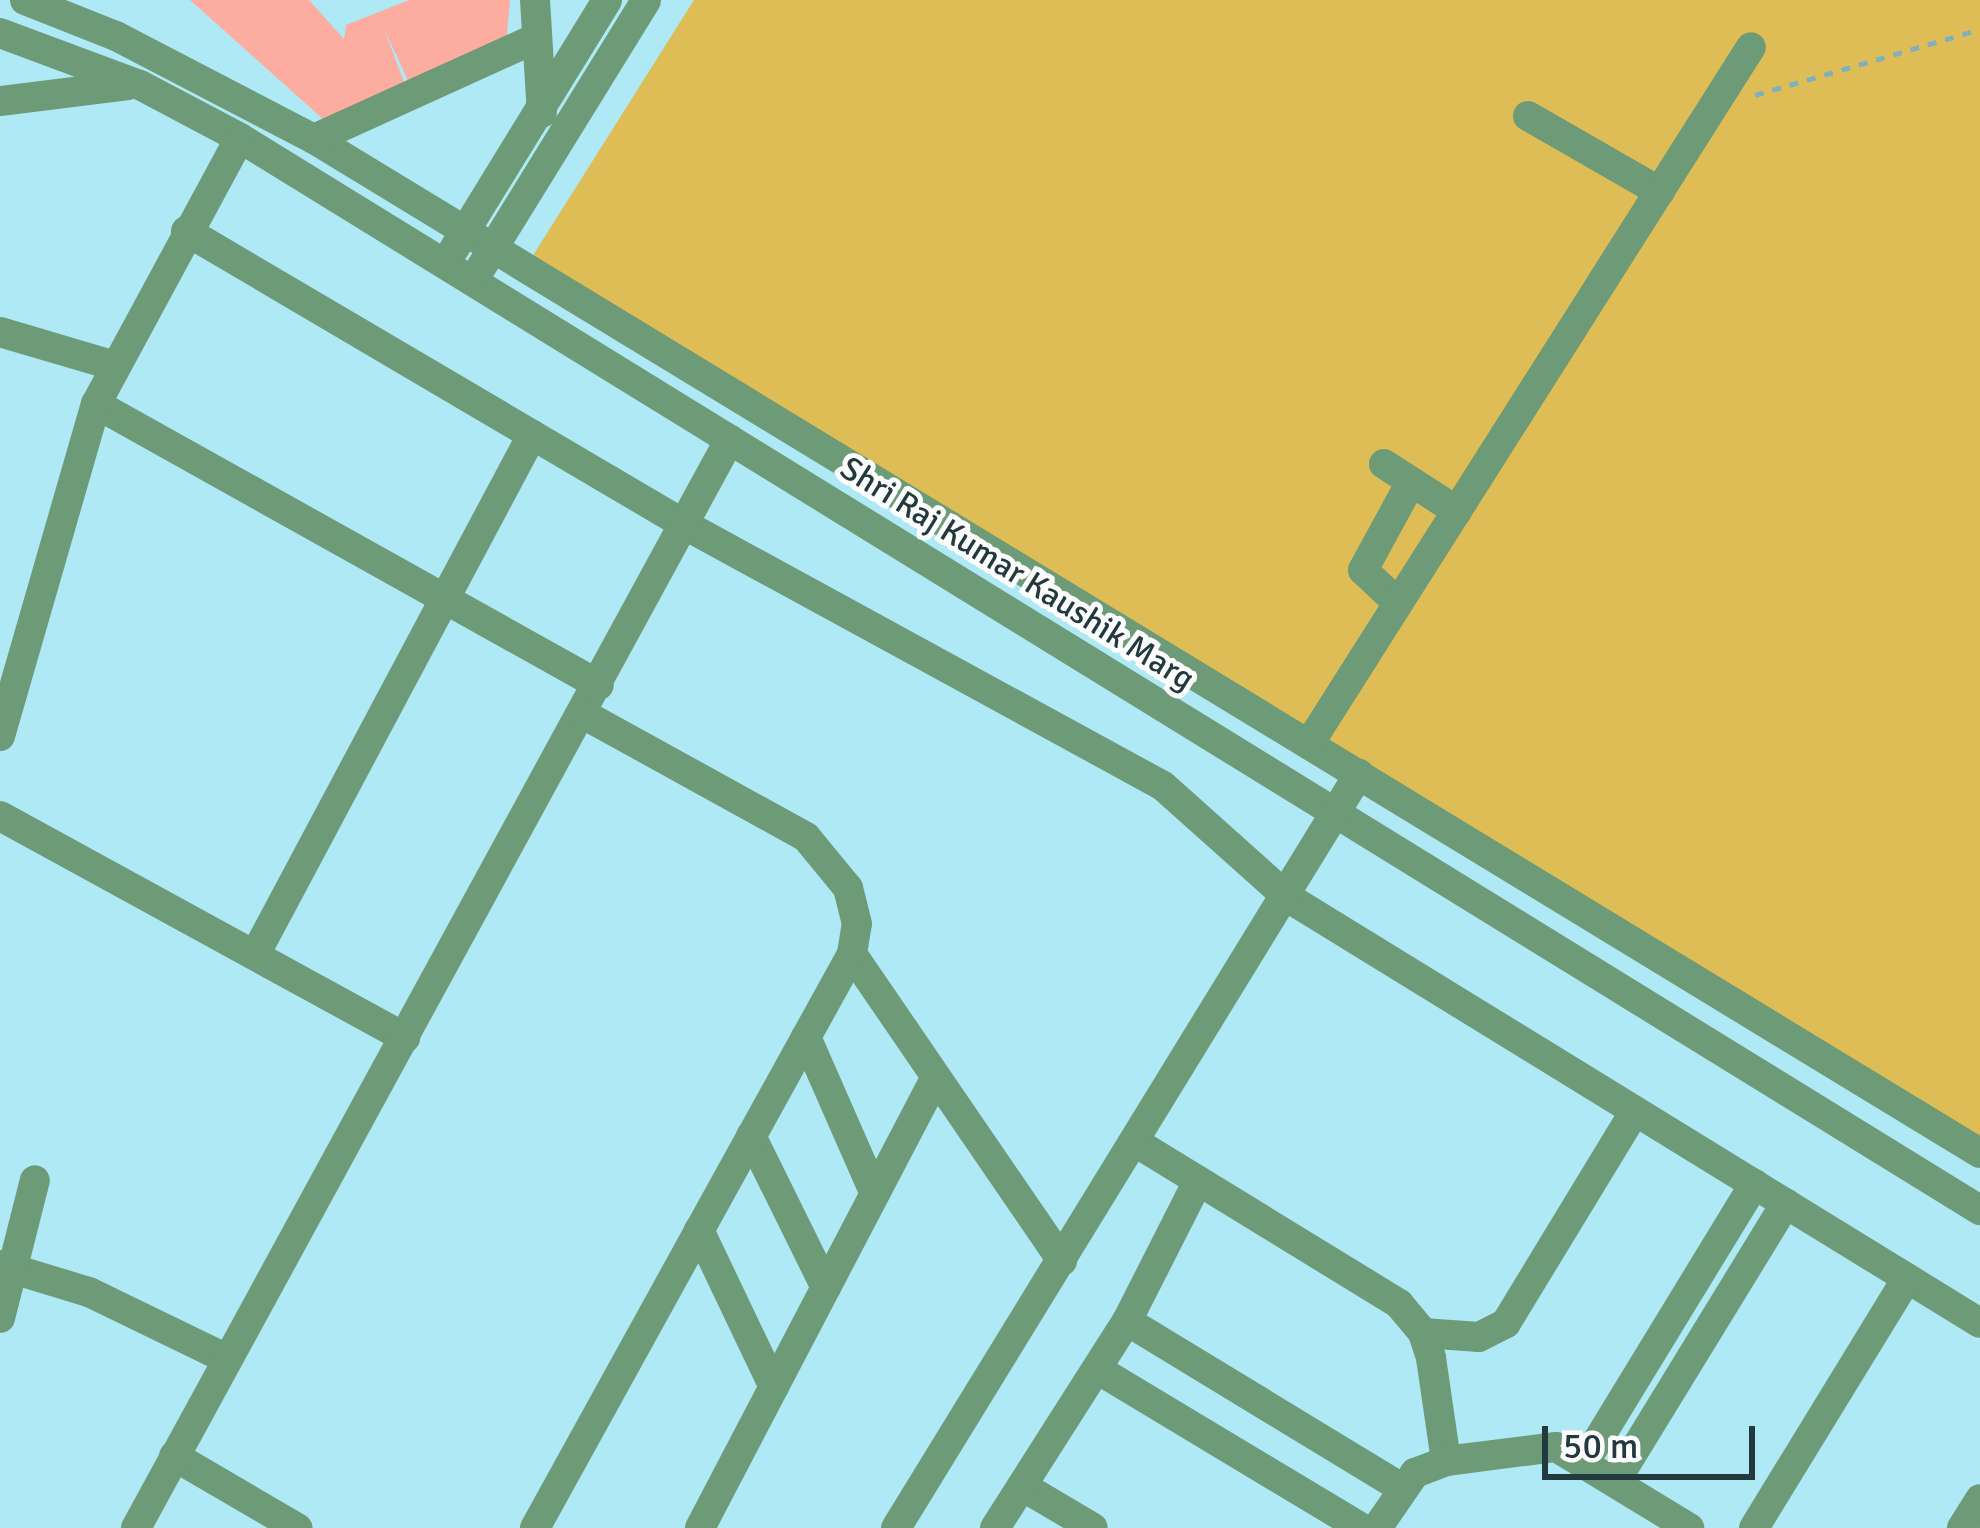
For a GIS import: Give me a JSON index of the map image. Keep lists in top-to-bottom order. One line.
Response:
{"streets":{"street":["Shri Raj Kumar Kaushik Marg"]},"scale_bar":"50 m"}
